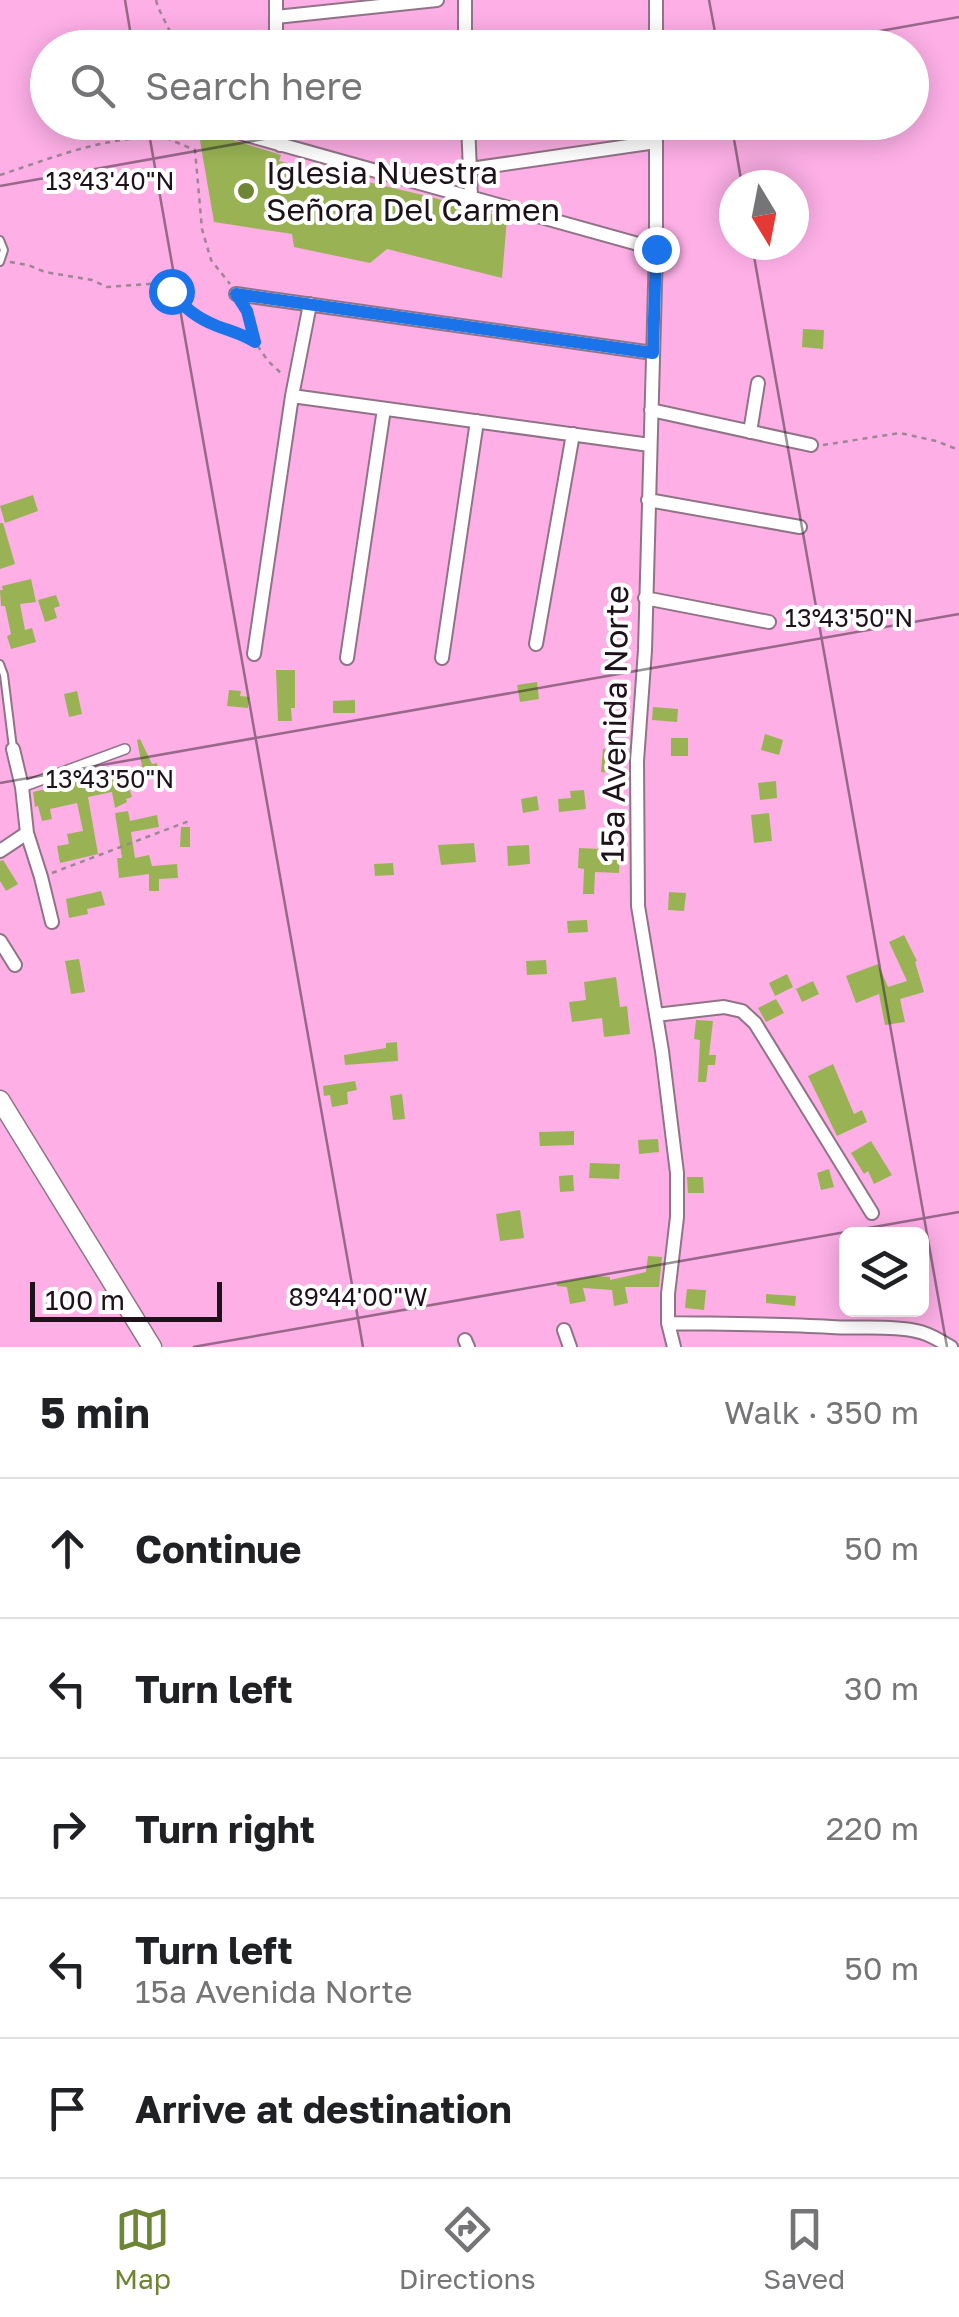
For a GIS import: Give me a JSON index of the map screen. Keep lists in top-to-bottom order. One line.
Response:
{"streets":{"street":["15a Avenida Norte"]},"places":["Iglesia Nuestra Señora Del Carmen"],"scale_bar":"100 m","north":"bottom","page":{"search":"Search here","scale":"100 m","heading":["5 min","Walk · 350 m"],"list":[["Continue","50 m"],["Turn left","30 m"],["Turn right","220 m"],["Turn left","15a Avenida Norte","50 m"],"Arrive at destination"],"nav":["Map","Directions","Saved"]},"coordinates":["13°43'40\"N","13°43'50\"N","89°44'00\"W"]}
